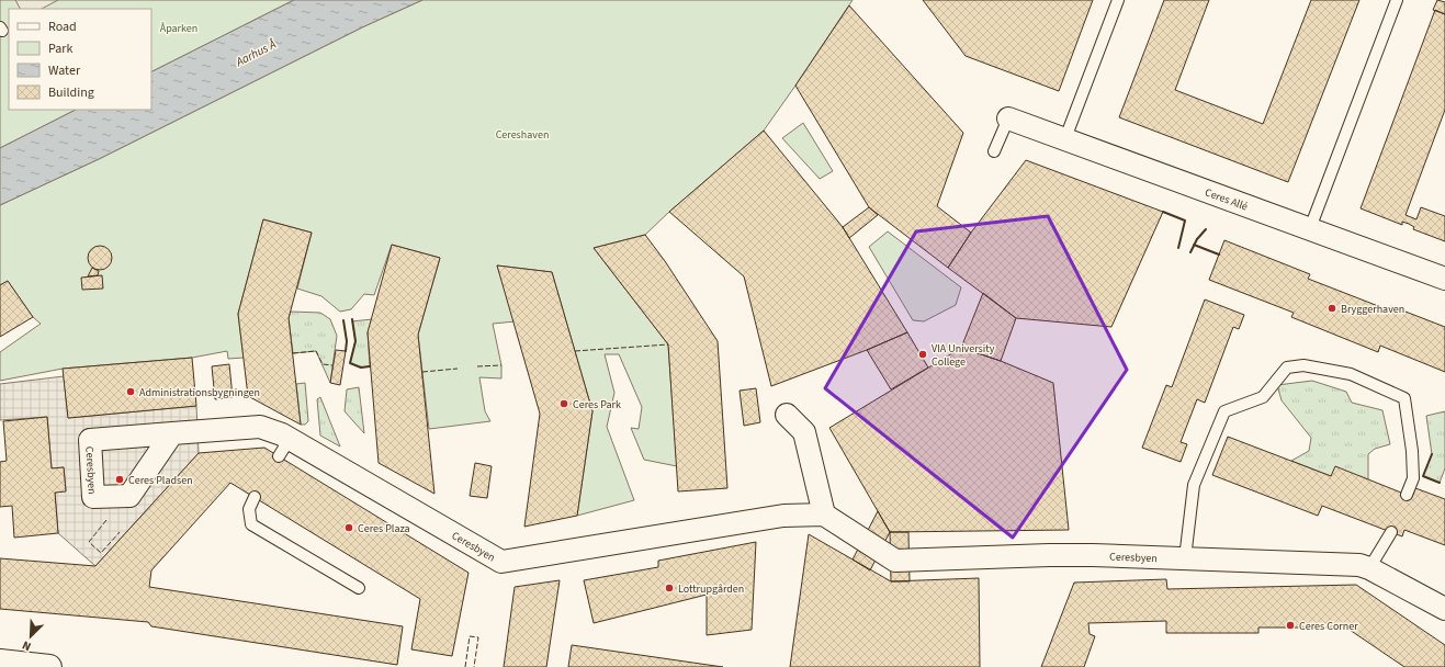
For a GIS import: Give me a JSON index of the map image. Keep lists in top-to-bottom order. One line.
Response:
{"streets":{"street":["Ceres Allé","Ceresbyen"]},"water":["Aarhus Å"],"parks":["Åparken","Cereshaven"],"places":["Bryggerhaven","VIA University College","Administrationsbygningen","Ceres Park","Ceres Pladsen","Ceres Plaza","Lottrupgården","Ceres Corner"],"legend":["Road","Park","Water","Building"],"north":"bottom left"}
